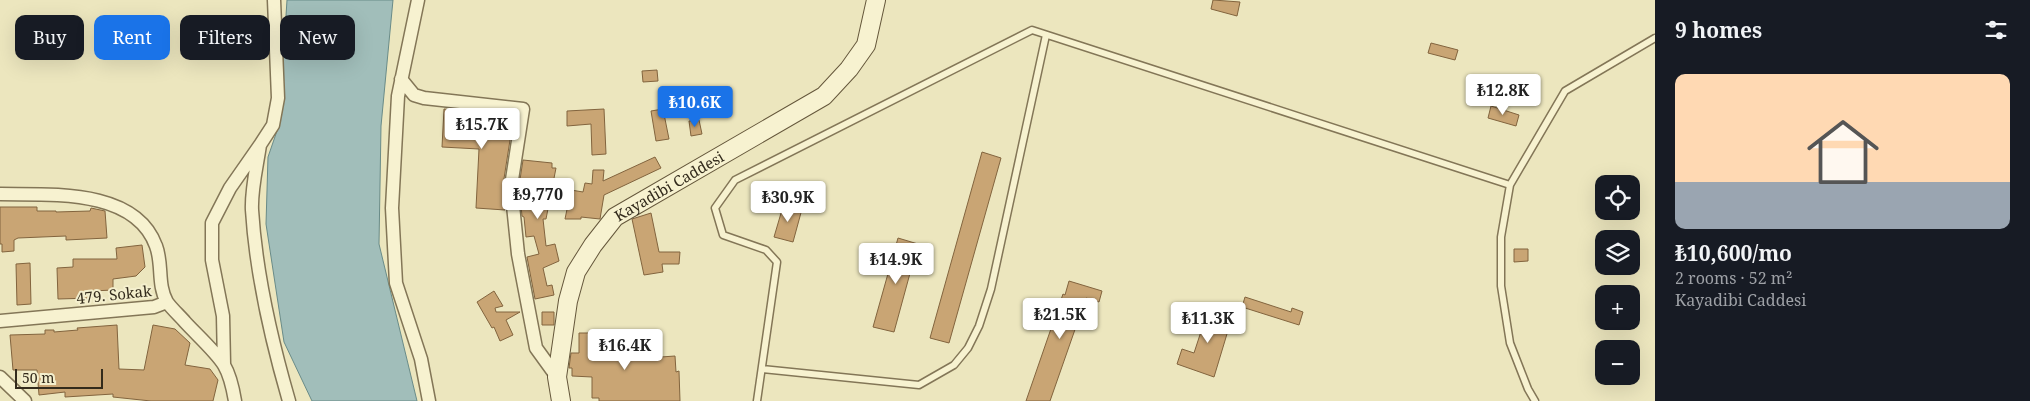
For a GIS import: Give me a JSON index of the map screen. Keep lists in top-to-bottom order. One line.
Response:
{"streets":{"street":["Kayadibi Caddesi","479. Sokak"]},"scale_bar":"50 m","page":{"heading":"9 homes","chip":["Buy","Rent","Filters","New"],"list":[{"name":"₺10,600/mo","note":"2 rooms · 52 m² · Kayadibi Caddesi"}],"price":["₺12.8K","₺10.6K","₺15.7K","₺9,770","₺30.9K","₺14.9K","₺21.5K","₺11.3K","₺16.4K"],"map_buttons":["+","−"],"scale":"50 m"}}
